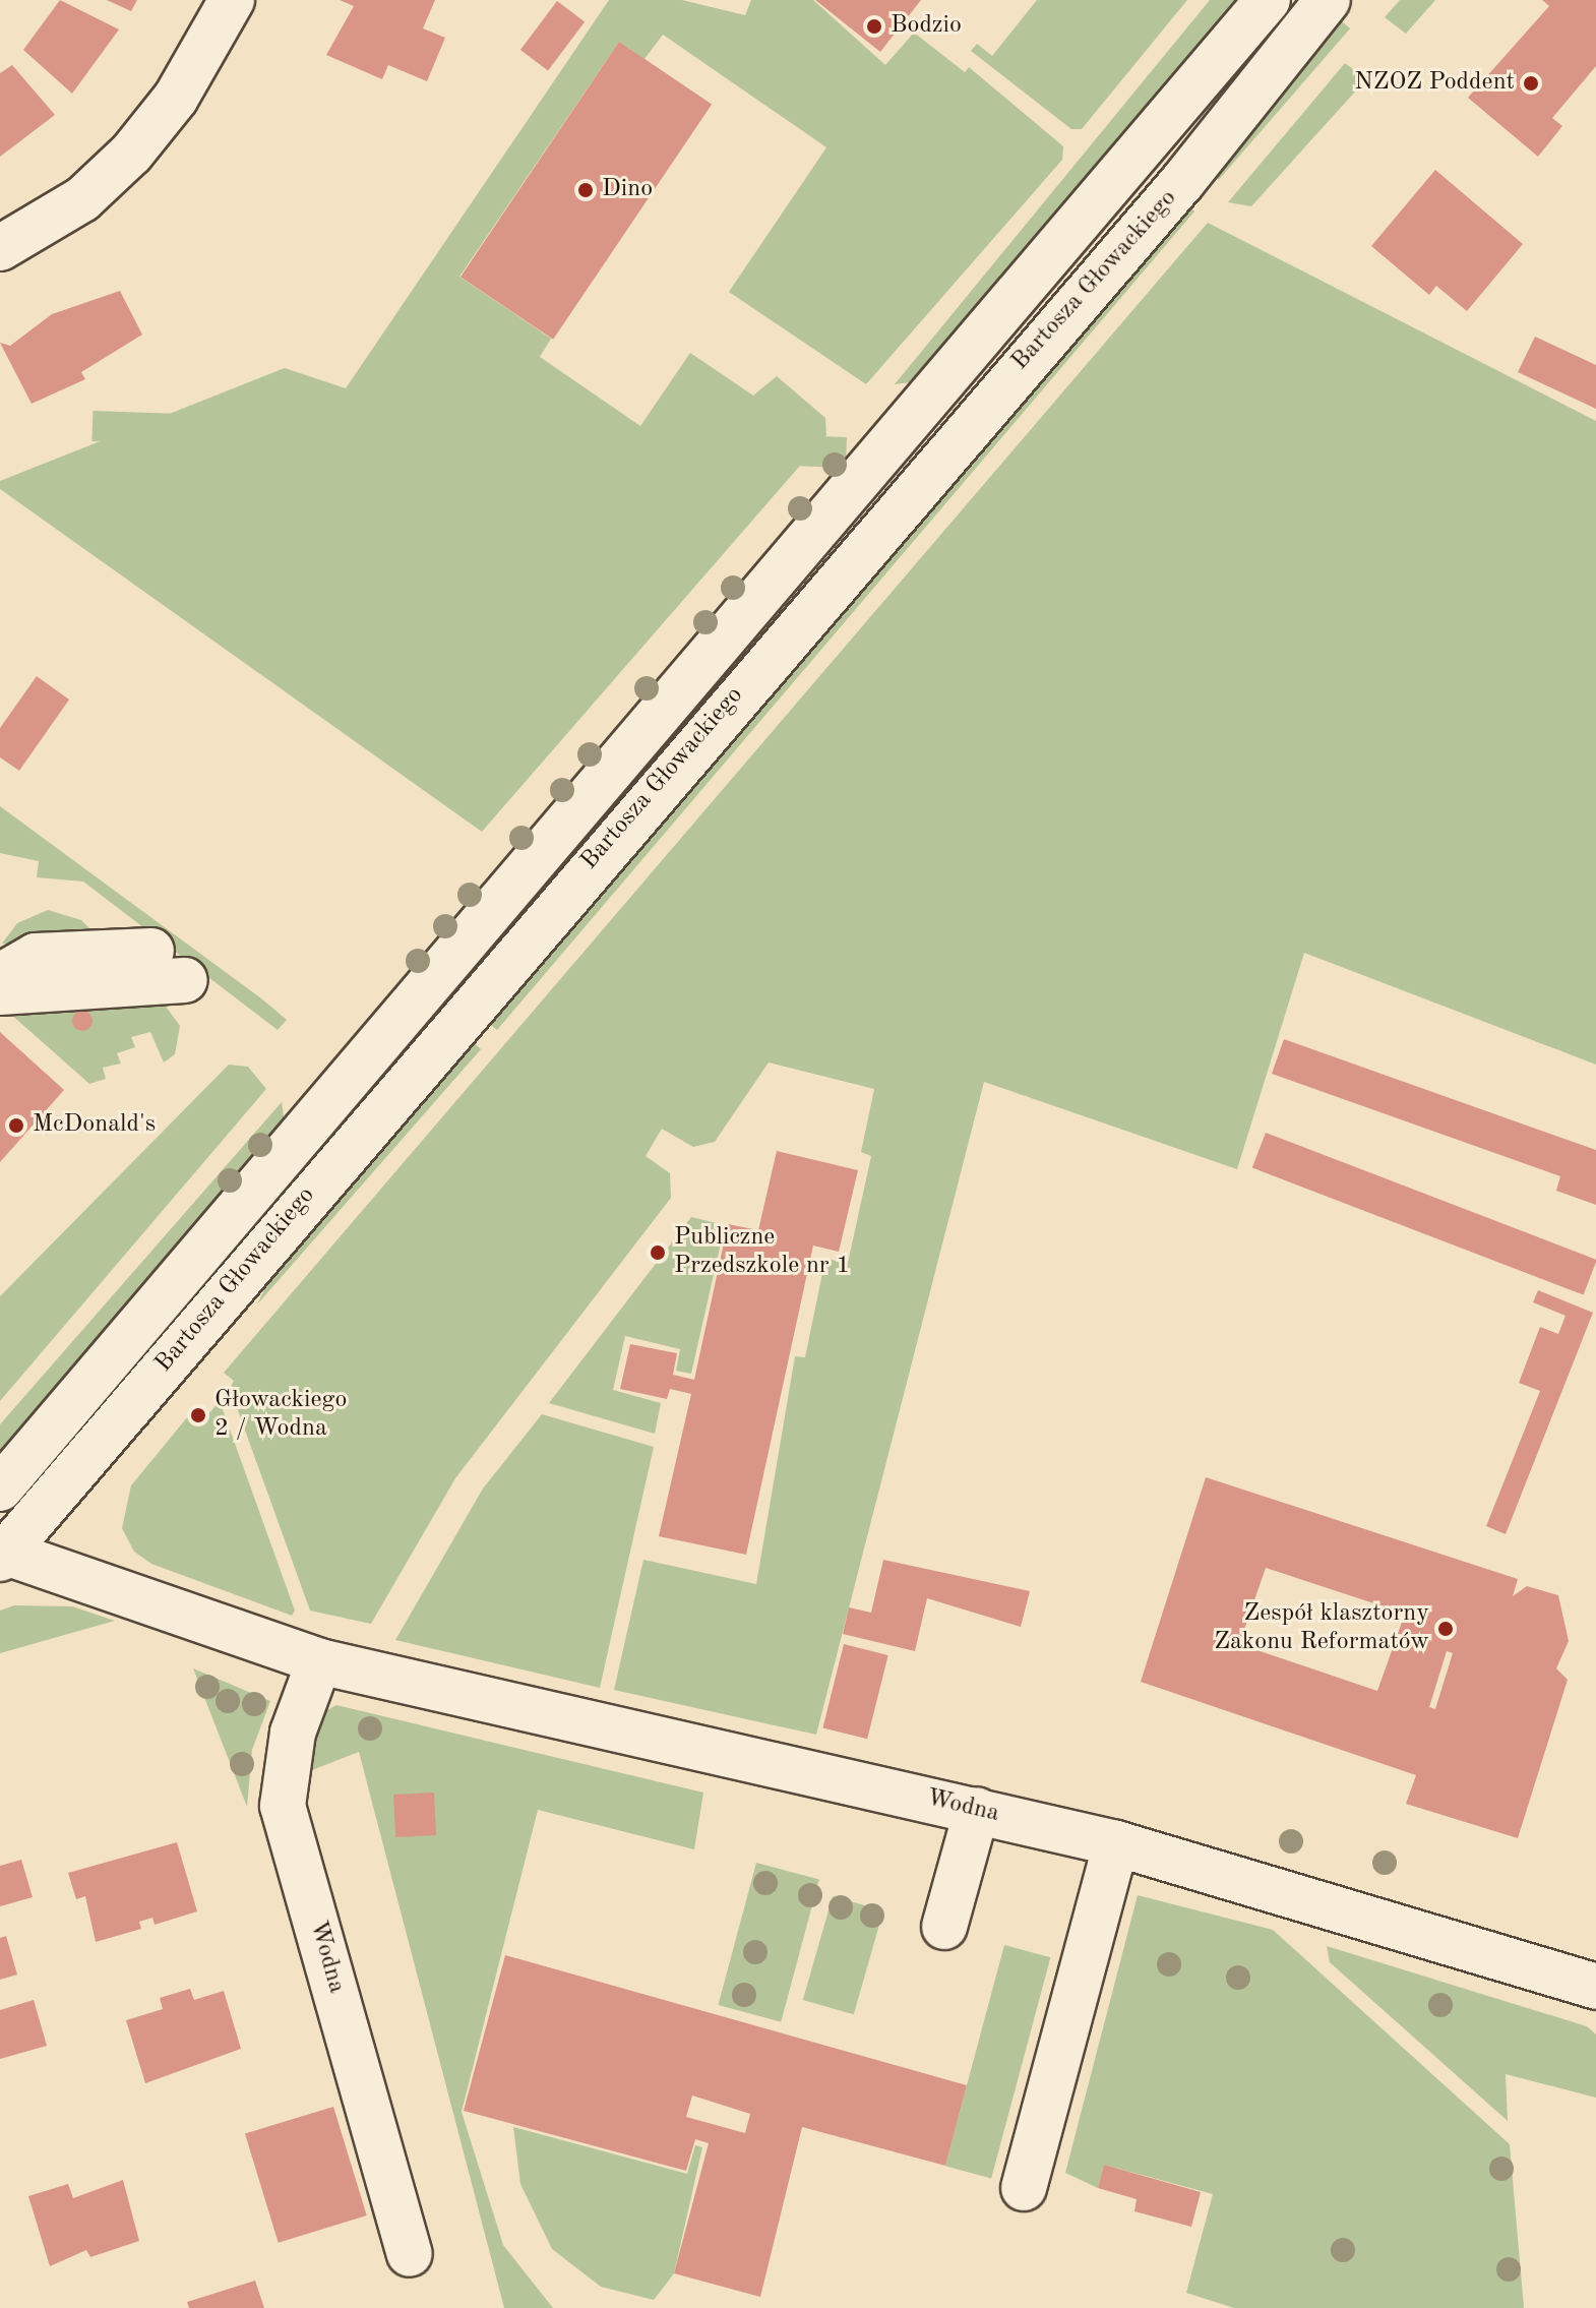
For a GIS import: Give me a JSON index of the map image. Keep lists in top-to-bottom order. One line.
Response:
{"streets":{"street":["Bartosza Głowackiego","Wodna"]},"crossings":[["Bartosza Głowackiego","Wodna"]],"places":["Bodzio","NZOZ Poddent","Dino","McDonald's","Publiczne Przedszkole nr 1","Głowackiego 2 / Wodna","Zespół klasztorny Zakonu Reformatów"]}
